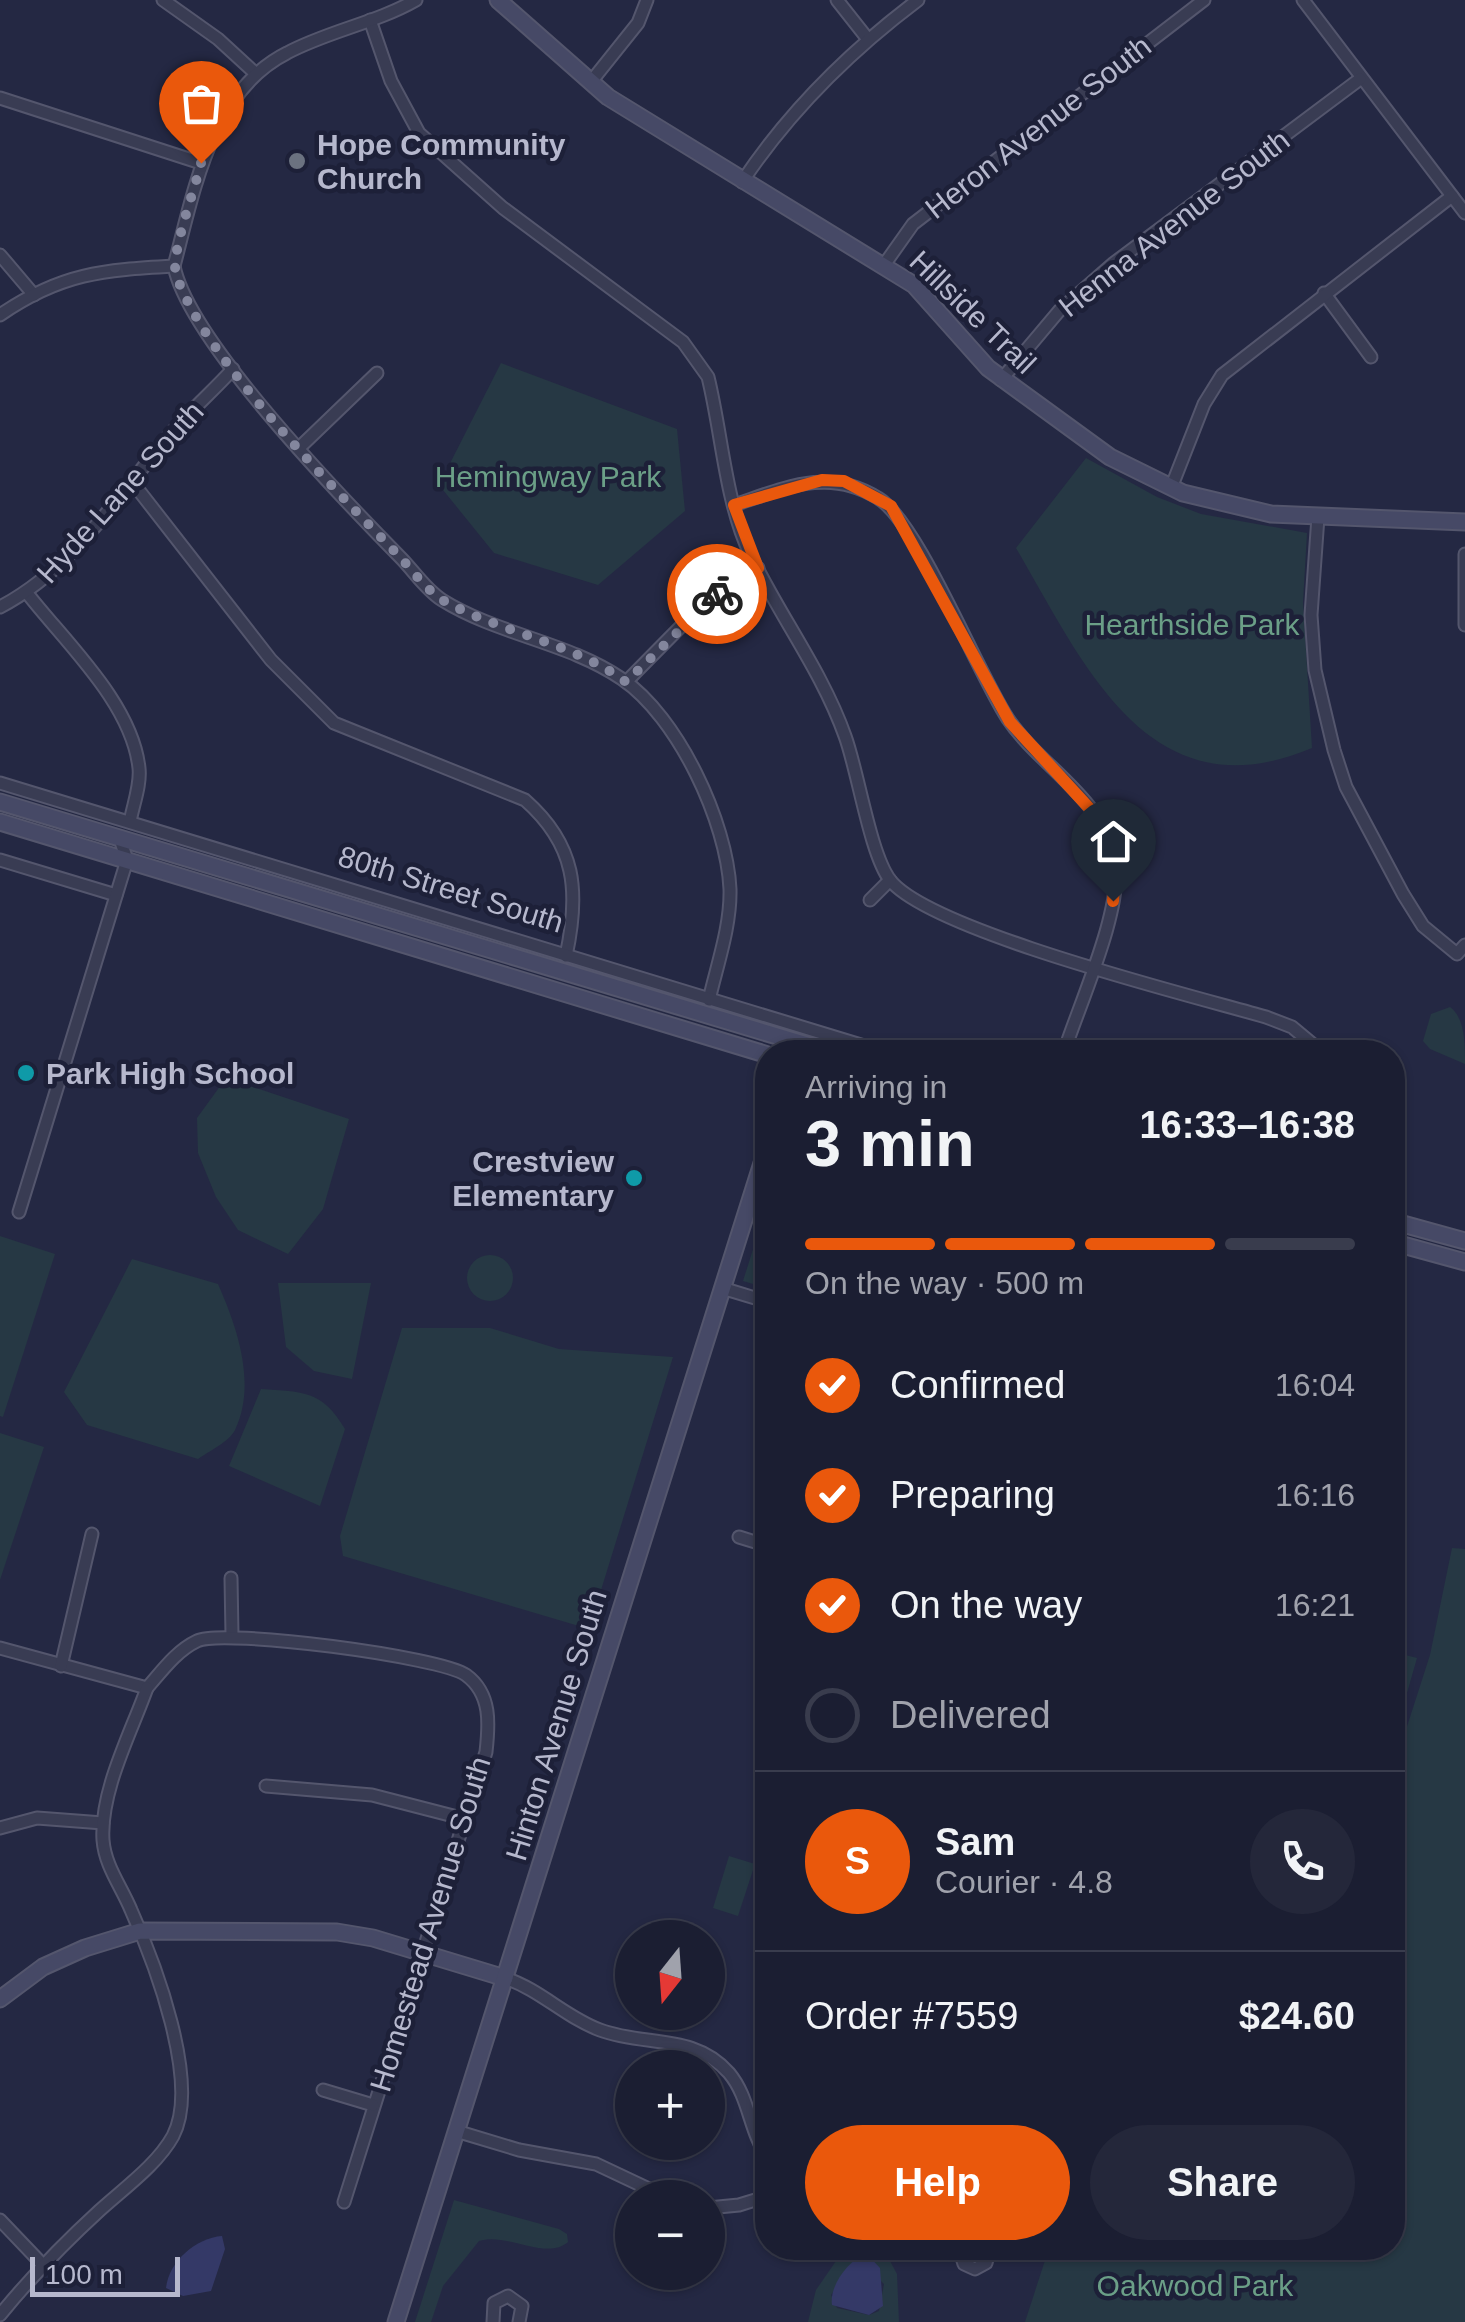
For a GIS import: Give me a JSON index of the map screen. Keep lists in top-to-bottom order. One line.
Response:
{"streets":{"main road":["Hillside Trail","80th Street South","Hinton Avenue South"],"street":["Heron Avenue South","Henna Avenue South","Hyde Lane South","Homestead Avenue South"]},"crossings":[["Heron Avenue South","Hillside Trail"],["Henna Avenue South","Hillside Trail"]],"parks":["Hemingway Park","Hearthside Park","Oakwood Park"],"places":["Hope Community Church","Park High School","Crestview Elementary"],"scale_bar":"100 m","north":"bottom","page":{"heading":["3 min","Arriving in","16:33–16:38"],"panel":["Sam","Courier · 4.8","Order #7559","$24.60"],"bar":"On the way · 500 m","list":[["Confirmed","16:04"],["Preparing","16:16"],["On the way","16:21"],"Delivered"],"round":"S","map_buttons":["+","−"],"buttons":["Help","Share"],"scale":"100 m"}}
